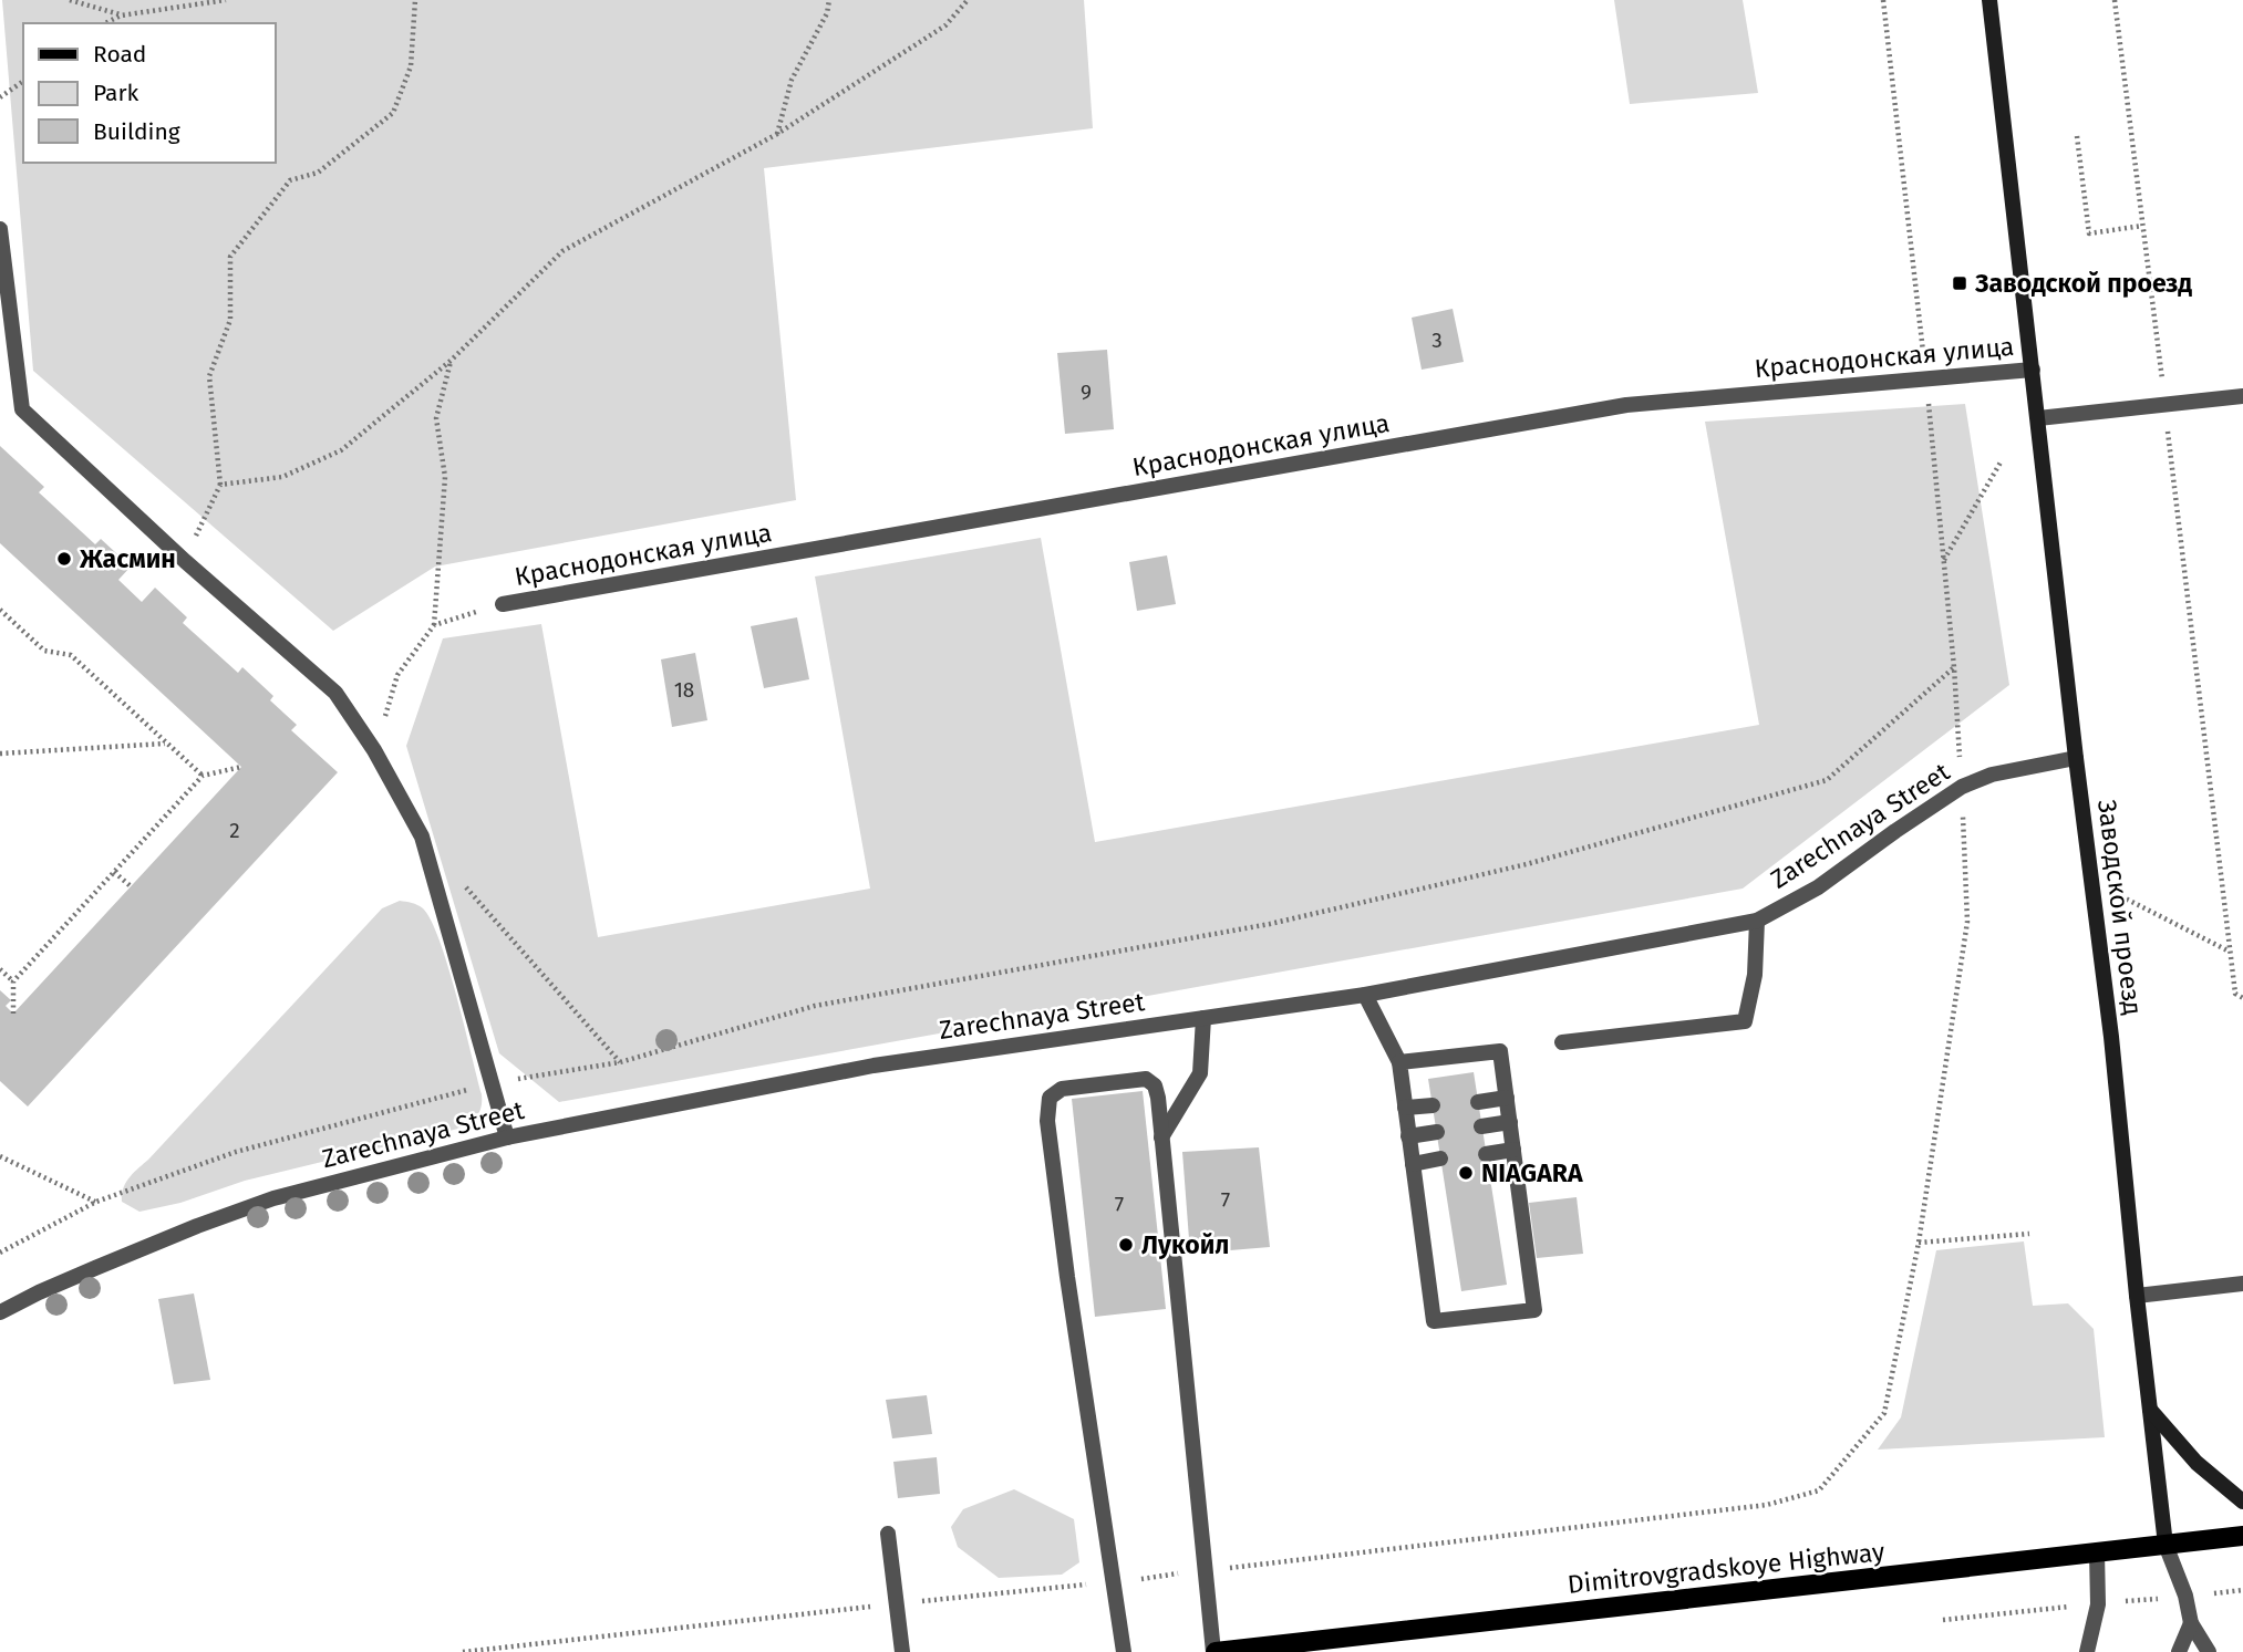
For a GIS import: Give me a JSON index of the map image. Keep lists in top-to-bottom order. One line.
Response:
{"streets":{"main road":["Заводской проезд","Dimitrovgradskoye Highway"],"street":["Краснодонская улица","Zarechnaya Street"]},"crossings":[["Краснодонская улица","Заводской проезд"],["Zarechnaya Street","Заводской проезд"],["Заводской проезд","Dimitrovgradskoye Highway"]],"places":{"transit":["Заводской проезд"],"other":["Жасмин","NIAGARA","Лукойл"]},"house_numbers":["3","9","18","2","7","7"],"legend":["Road","Park","Building"]}
